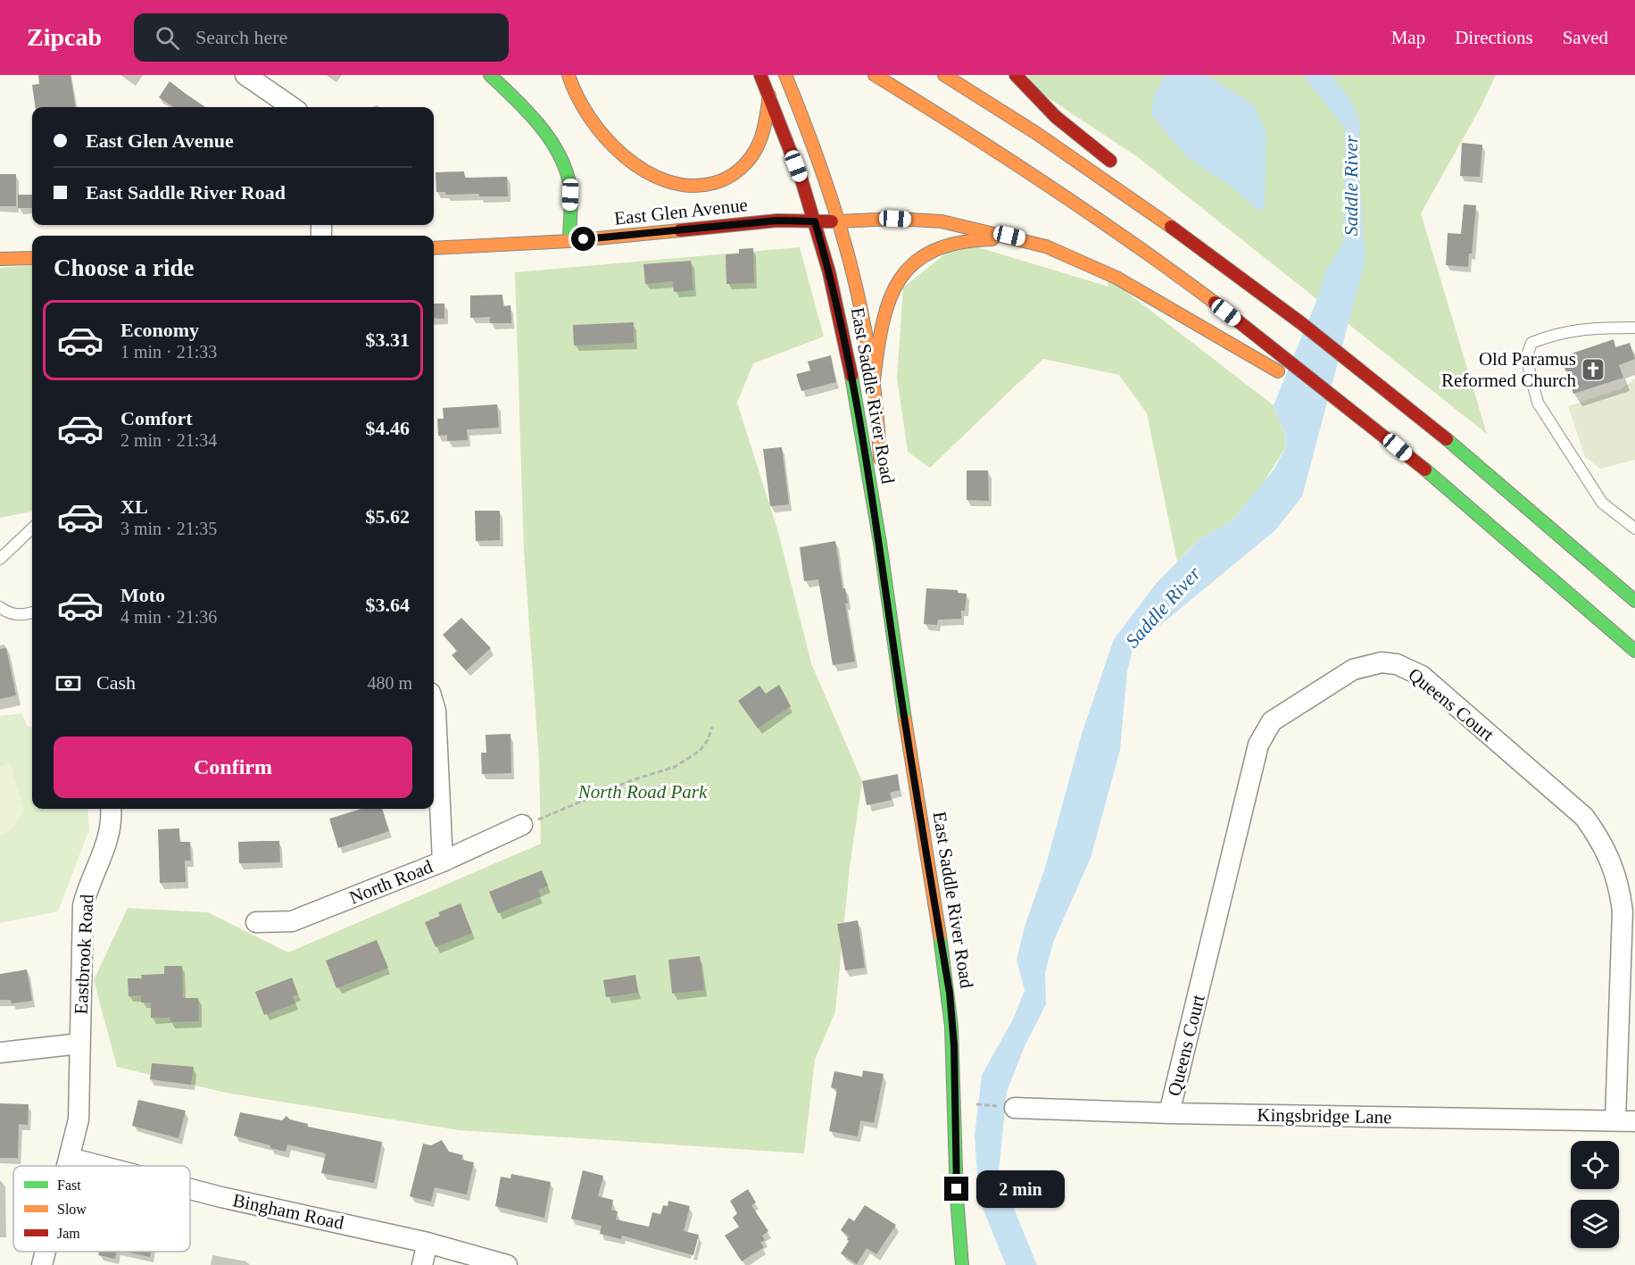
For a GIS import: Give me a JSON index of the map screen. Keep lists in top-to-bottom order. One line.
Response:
{"streets":{"main road":["East Glen Avenue","East Saddle River Road"],"street":["Queens Court","North Road","Eastbrook Road","Kingsbridge Lane","Bingham Road"]},"crossings":[["East Glen Avenue","East Saddle River Road"],["Queens Court","Kingsbridge Lane"],["Eastbrook Road","Bingham Road"]],"water":["Saddle River"],"parks":["North Road Park"],"places":{"church":["Old Paramus Reformed Church"]},"legend":["Fast","Slow","Jam"],"page":{"header":"Zipcab","search":"Search here","nav":["Map","Directions","Saved"],"banner":["East Glen Avenue","East Saddle River Road"],"heading":"Choose a ride","list":[{"name":"Economy","note":"1 min · 21:33","value":"$3.31"},{"name":"Comfort","note":"2 min · 21:34","value":"$4.46"},{"name":"XL","note":"3 min · 21:35","value":"$5.62"},{"name":"Moto","note":"4 min · 21:36","value":"$3.64"}],"pay":["Cash","480 m"],"buttons":"Confirm","bubble":"2 min"}}
